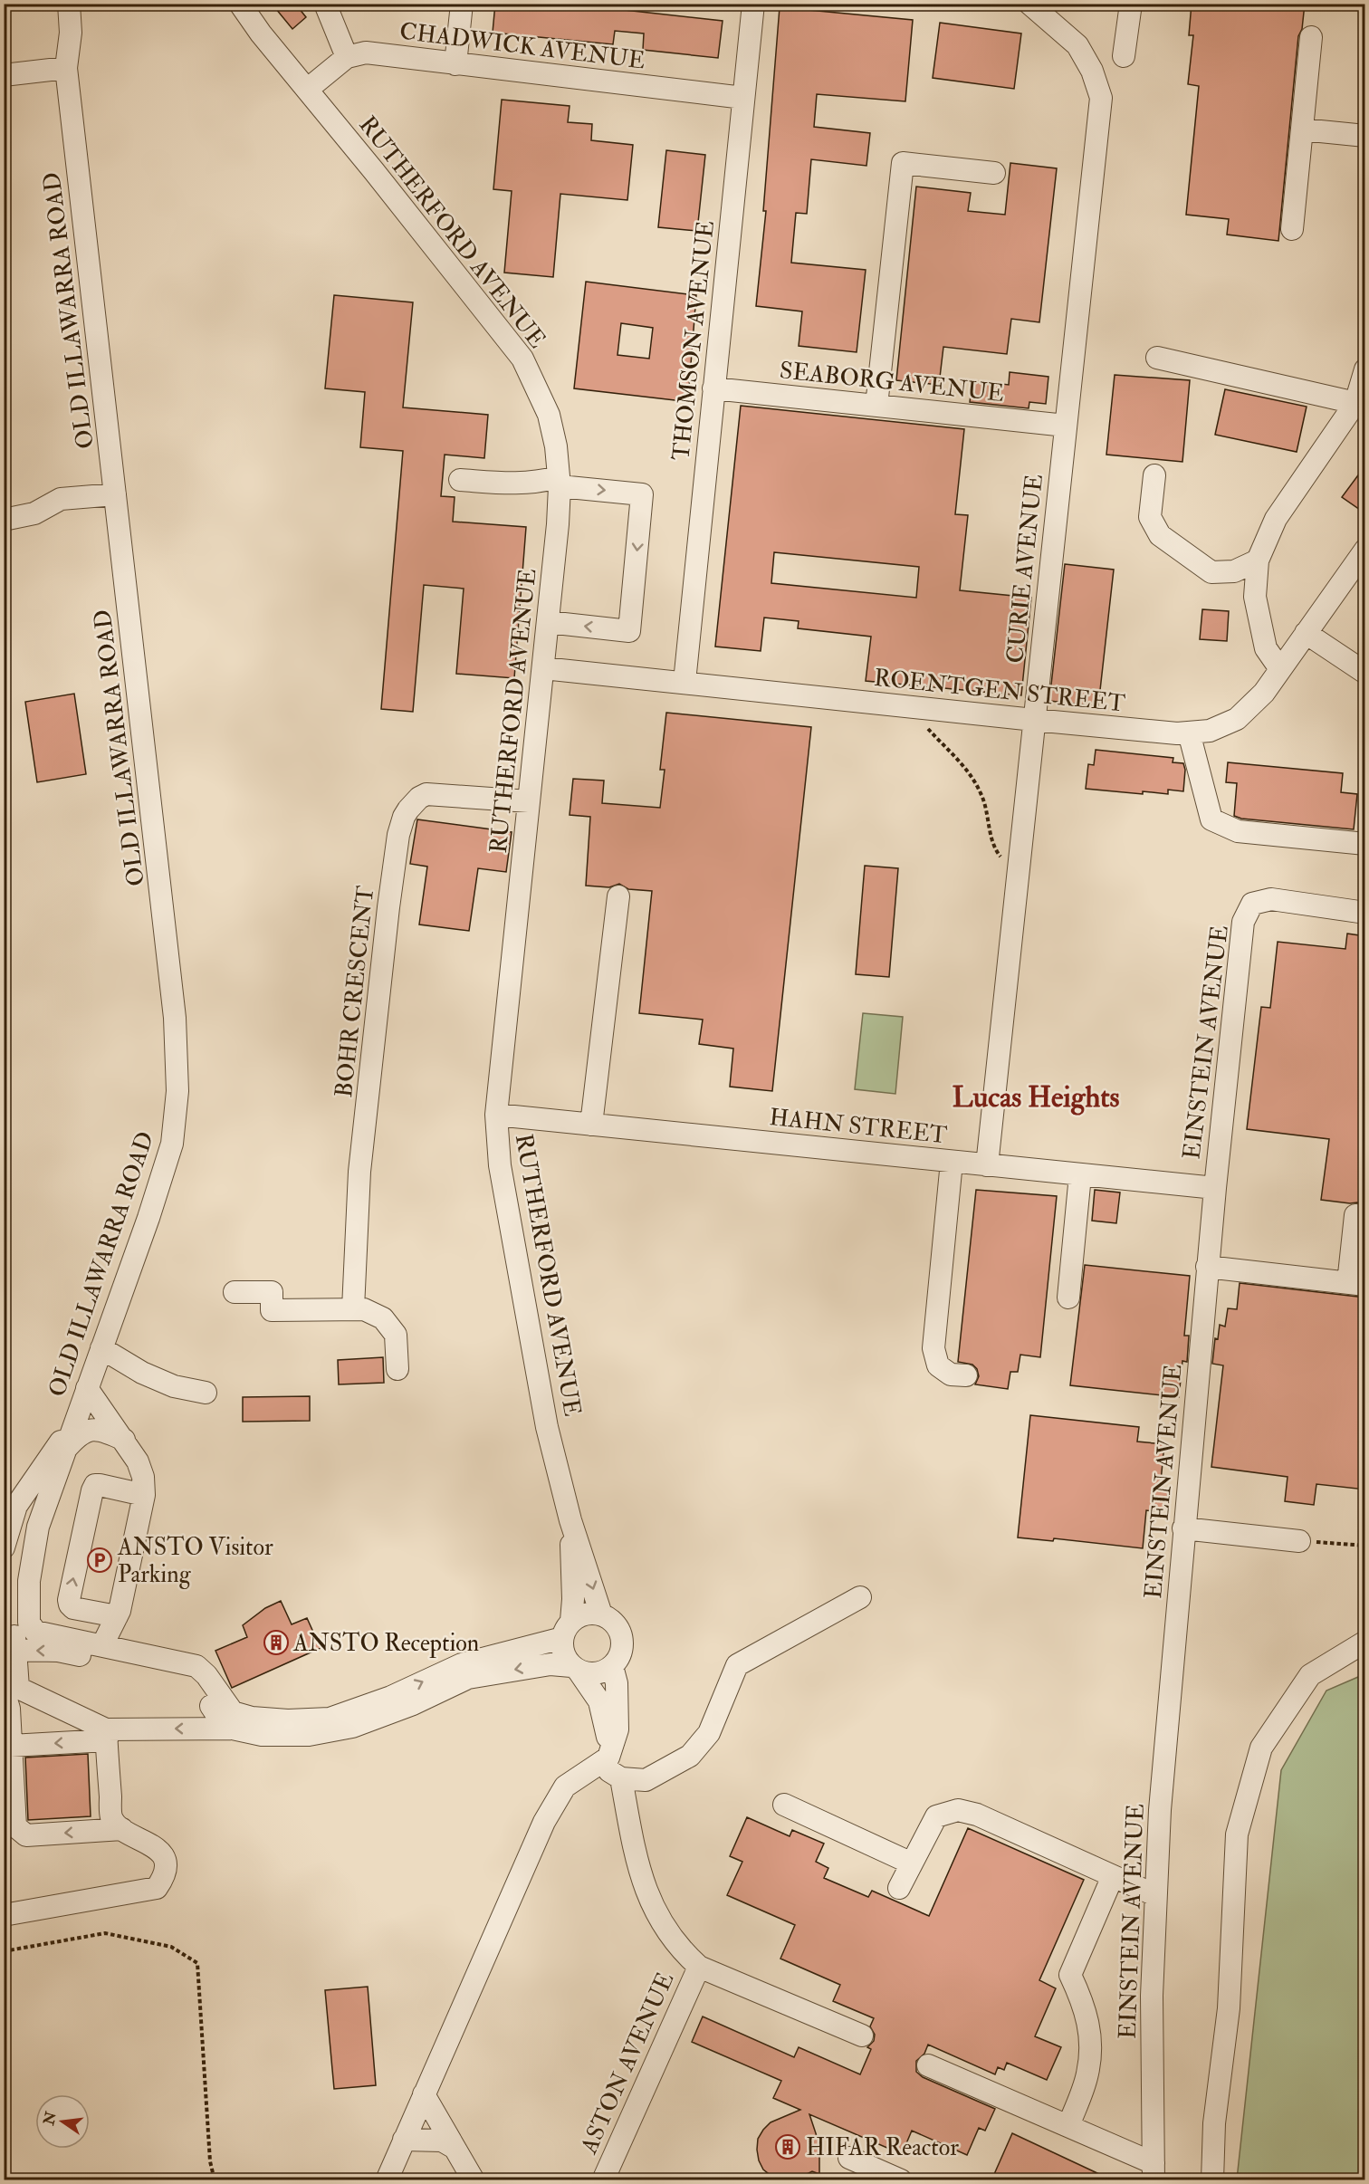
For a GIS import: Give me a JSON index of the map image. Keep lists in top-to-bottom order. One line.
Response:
{"streets":{"lane":["CHADWICK AVENUE","RUTHERFORD AVENUE","OLD ILLAWARRA ROAD","THOMSON AVENUE","SEABORG AVENUE","CURIE AVENUE","ROENTGEN STREET","BOHR CRESCENT","EINSTEIN AVENUE","HAHN STREET","ASTON AVENUE"]},"crossings":[["CHADWICK AVENUE","THOMSON AVENUE"],["RUTHERFORD AVENUE","ROENTGEN STREET"],["RUTHERFORD AVENUE","BOHR CRESCENT"],["RUTHERFORD AVENUE","HAHN STREET"],["THOMSON AVENUE","SEABORG AVENUE"],["THOMSON AVENUE","ROENTGEN STREET"],["SEABORG AVENUE","CURIE AVENUE"],["CURIE AVENUE","ROENTGEN STREET"],["CURIE AVENUE","HAHN STREET"],["EINSTEIN AVENUE","HAHN STREET"]],"districts":["Lucas Heights"],"places":{"parking":["ANSTO Visitor Parking"],"building":["ANSTO Reception","HIFAR Reactor"]},"north":"left"}
